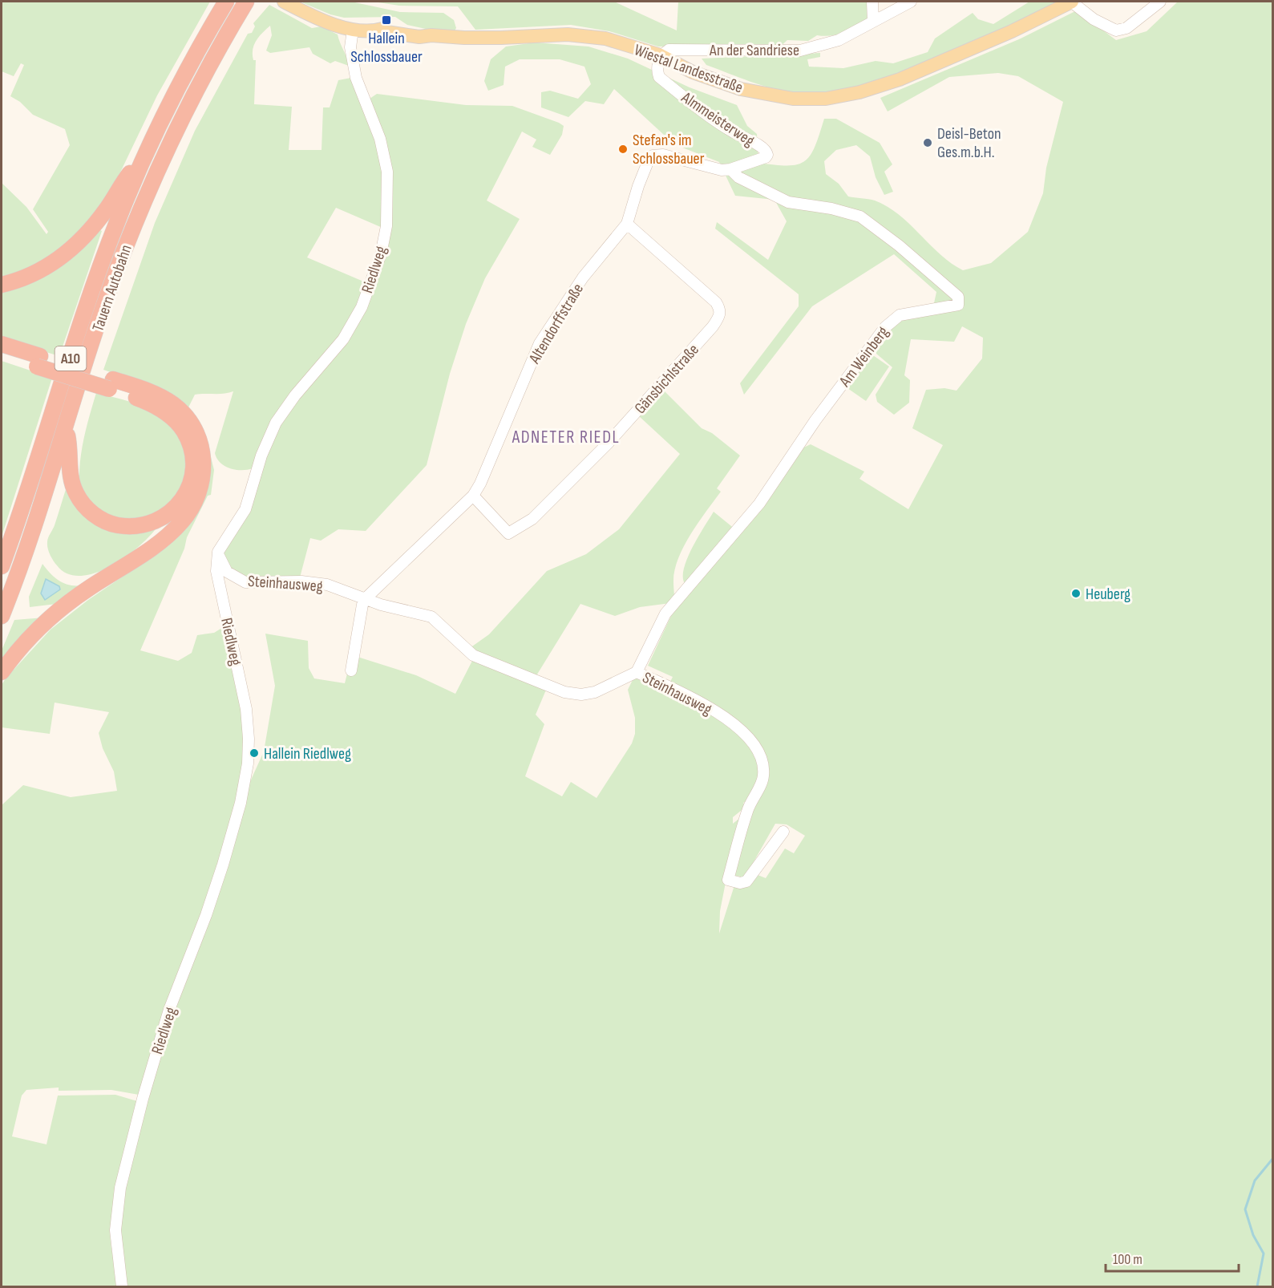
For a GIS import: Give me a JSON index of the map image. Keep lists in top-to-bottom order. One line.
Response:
{"streets":{"highway":["Tauern Autobahn","A10"],"main road":["Wiestal Landesstraße"],"street":["An der Sandriese","Almmeisterweg","Riedlweg","Altendorffstraße","Am Weinberg","Gänsbichlstraße","Steinhausweg"]},"crossings":[["An der Sandriese","Wiestal Landesstraße"],["An der Sandriese","Almmeisterweg"],["Wiestal Landesstraße","Almmeisterweg"],["Wiestal Landesstraße","Riedlweg"],["Almmeisterweg","Altendorffstraße"],["Almmeisterweg","Am Weinberg"],["Riedlweg","Steinhausweg"],["Altendorffstraße","Gänsbichlstraße"],["Altendorffstraße","Steinhausweg"],["Am Weinberg","Steinhausweg"]],"districts":["ADNETER RIEDL"],"places":{"transit":["Hallein Schlossbauer"],"other":["Deisl-Beton Ges.m.b.H.","Stefan's im Schlossbauer","Heuberg","Hallein Riedlweg"]},"scale_bar":"100 m"}
